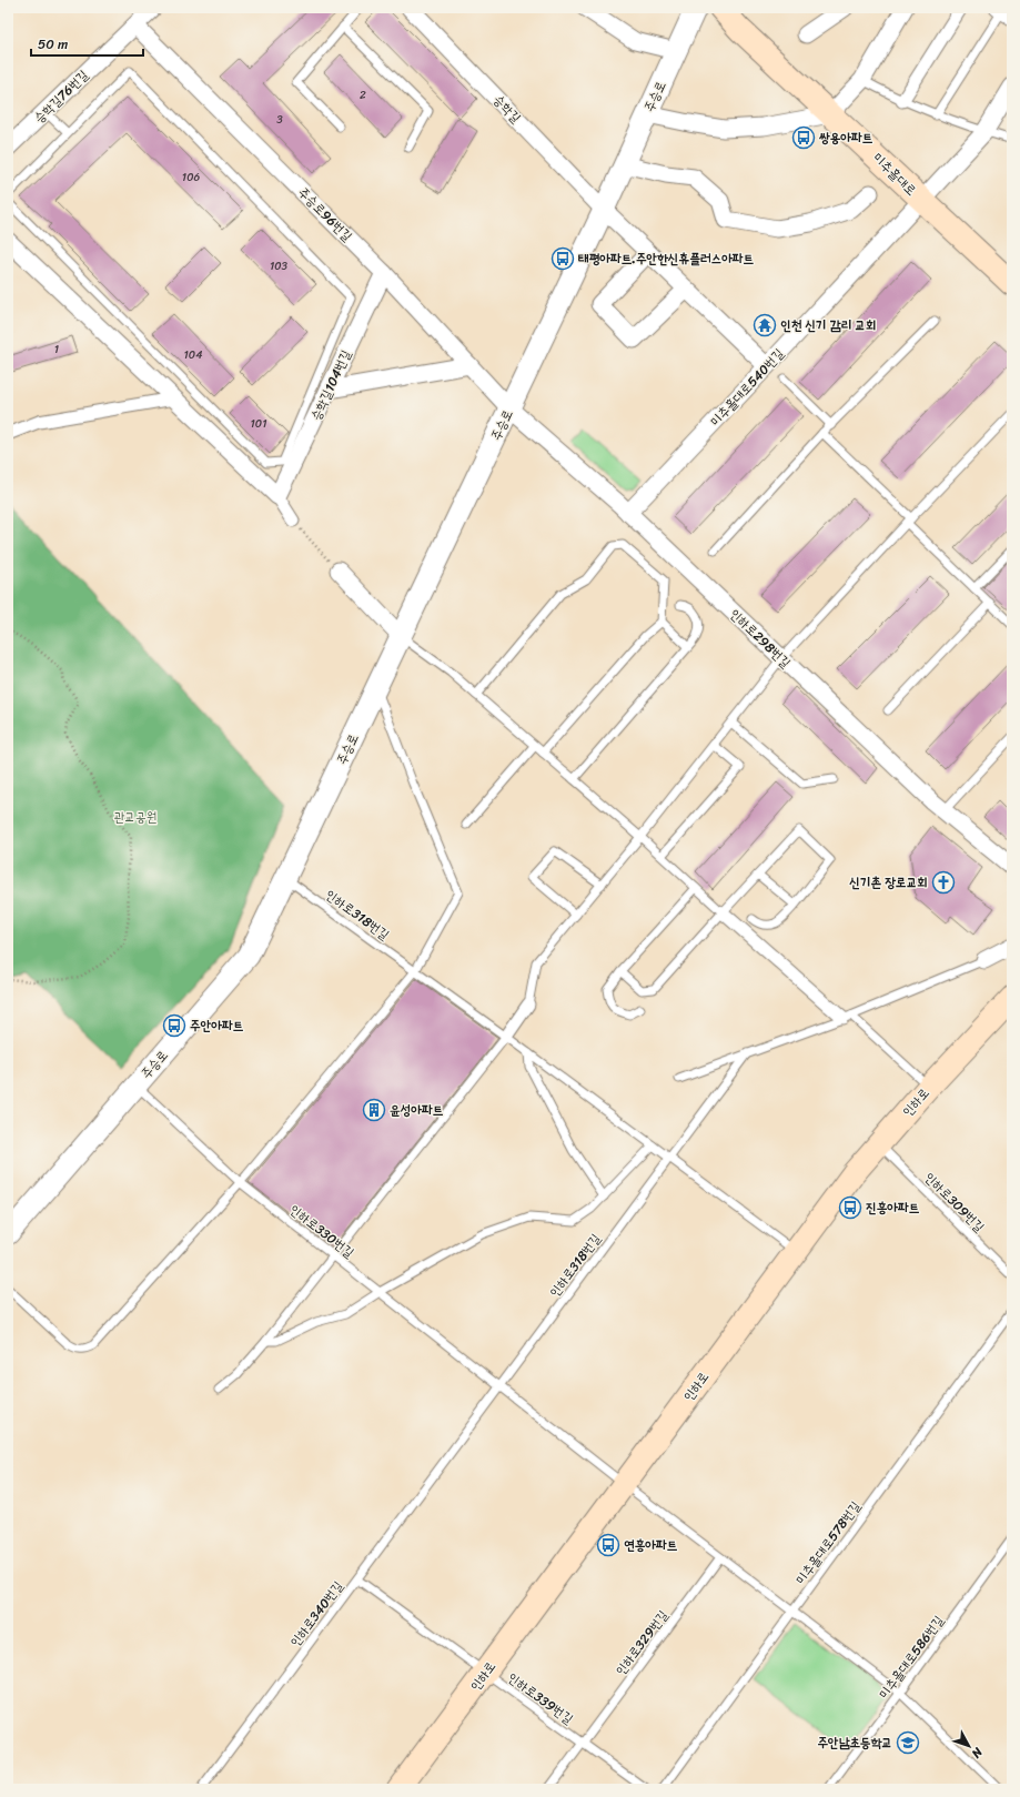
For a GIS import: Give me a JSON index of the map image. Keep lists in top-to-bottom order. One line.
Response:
{"streets":{"main road":["미추홀대로","인하로"],"street":["승학길76번길","주승로","승학길","주승로96번길","승학길104번길","미추홀대로540번길","인하로298번길"],"lane":["인하로318번길","인하로309번길","인하로330번길","미추홀대로578번길","인하로340번길","인하로329번길","미추홀대로586번길","인하로339번길"]},"crossings":[["승학길76번길","주승로96번길"],["주승로","승학길"],["주승로","주승로96번길"],["주승로","인하로298번길"],["주승로","인하로318번길"],["주승로","인하로330번길"],["미추홀대로","미추홀대로540번길"],["주승로96번길","승학길104번길"],["주승로96번길","인하로298번길"],["미추홀대로540번길","인하로298번길"],["인하로318번길","인하로"],["인하로318번길","인하로330번길"],["인하로","인하로309번길"],["인하로","인하로330번길"],["인하로","인하로340번길"],["인하로","인하로339번길"],["인하로340번길","인하로339번길"],["인하로329번길","인하로339번길"]],"parks":["관교공원"],"places":{"bus stop":["쌍용아파트","태평아파트.주안한신휴플러스아파트","주안아파트","진흥아파트","연흥아파트"],"temple":["인천 신기 감리 교회"],"church":["신기촌 장로교회"],"building":["윤성아파트"],"school or university":["주안남초등학교"]},"house_numbers":["2","3","106","103","1","104","101"],"scale_bar":"50 m","north":"bottom right"}
